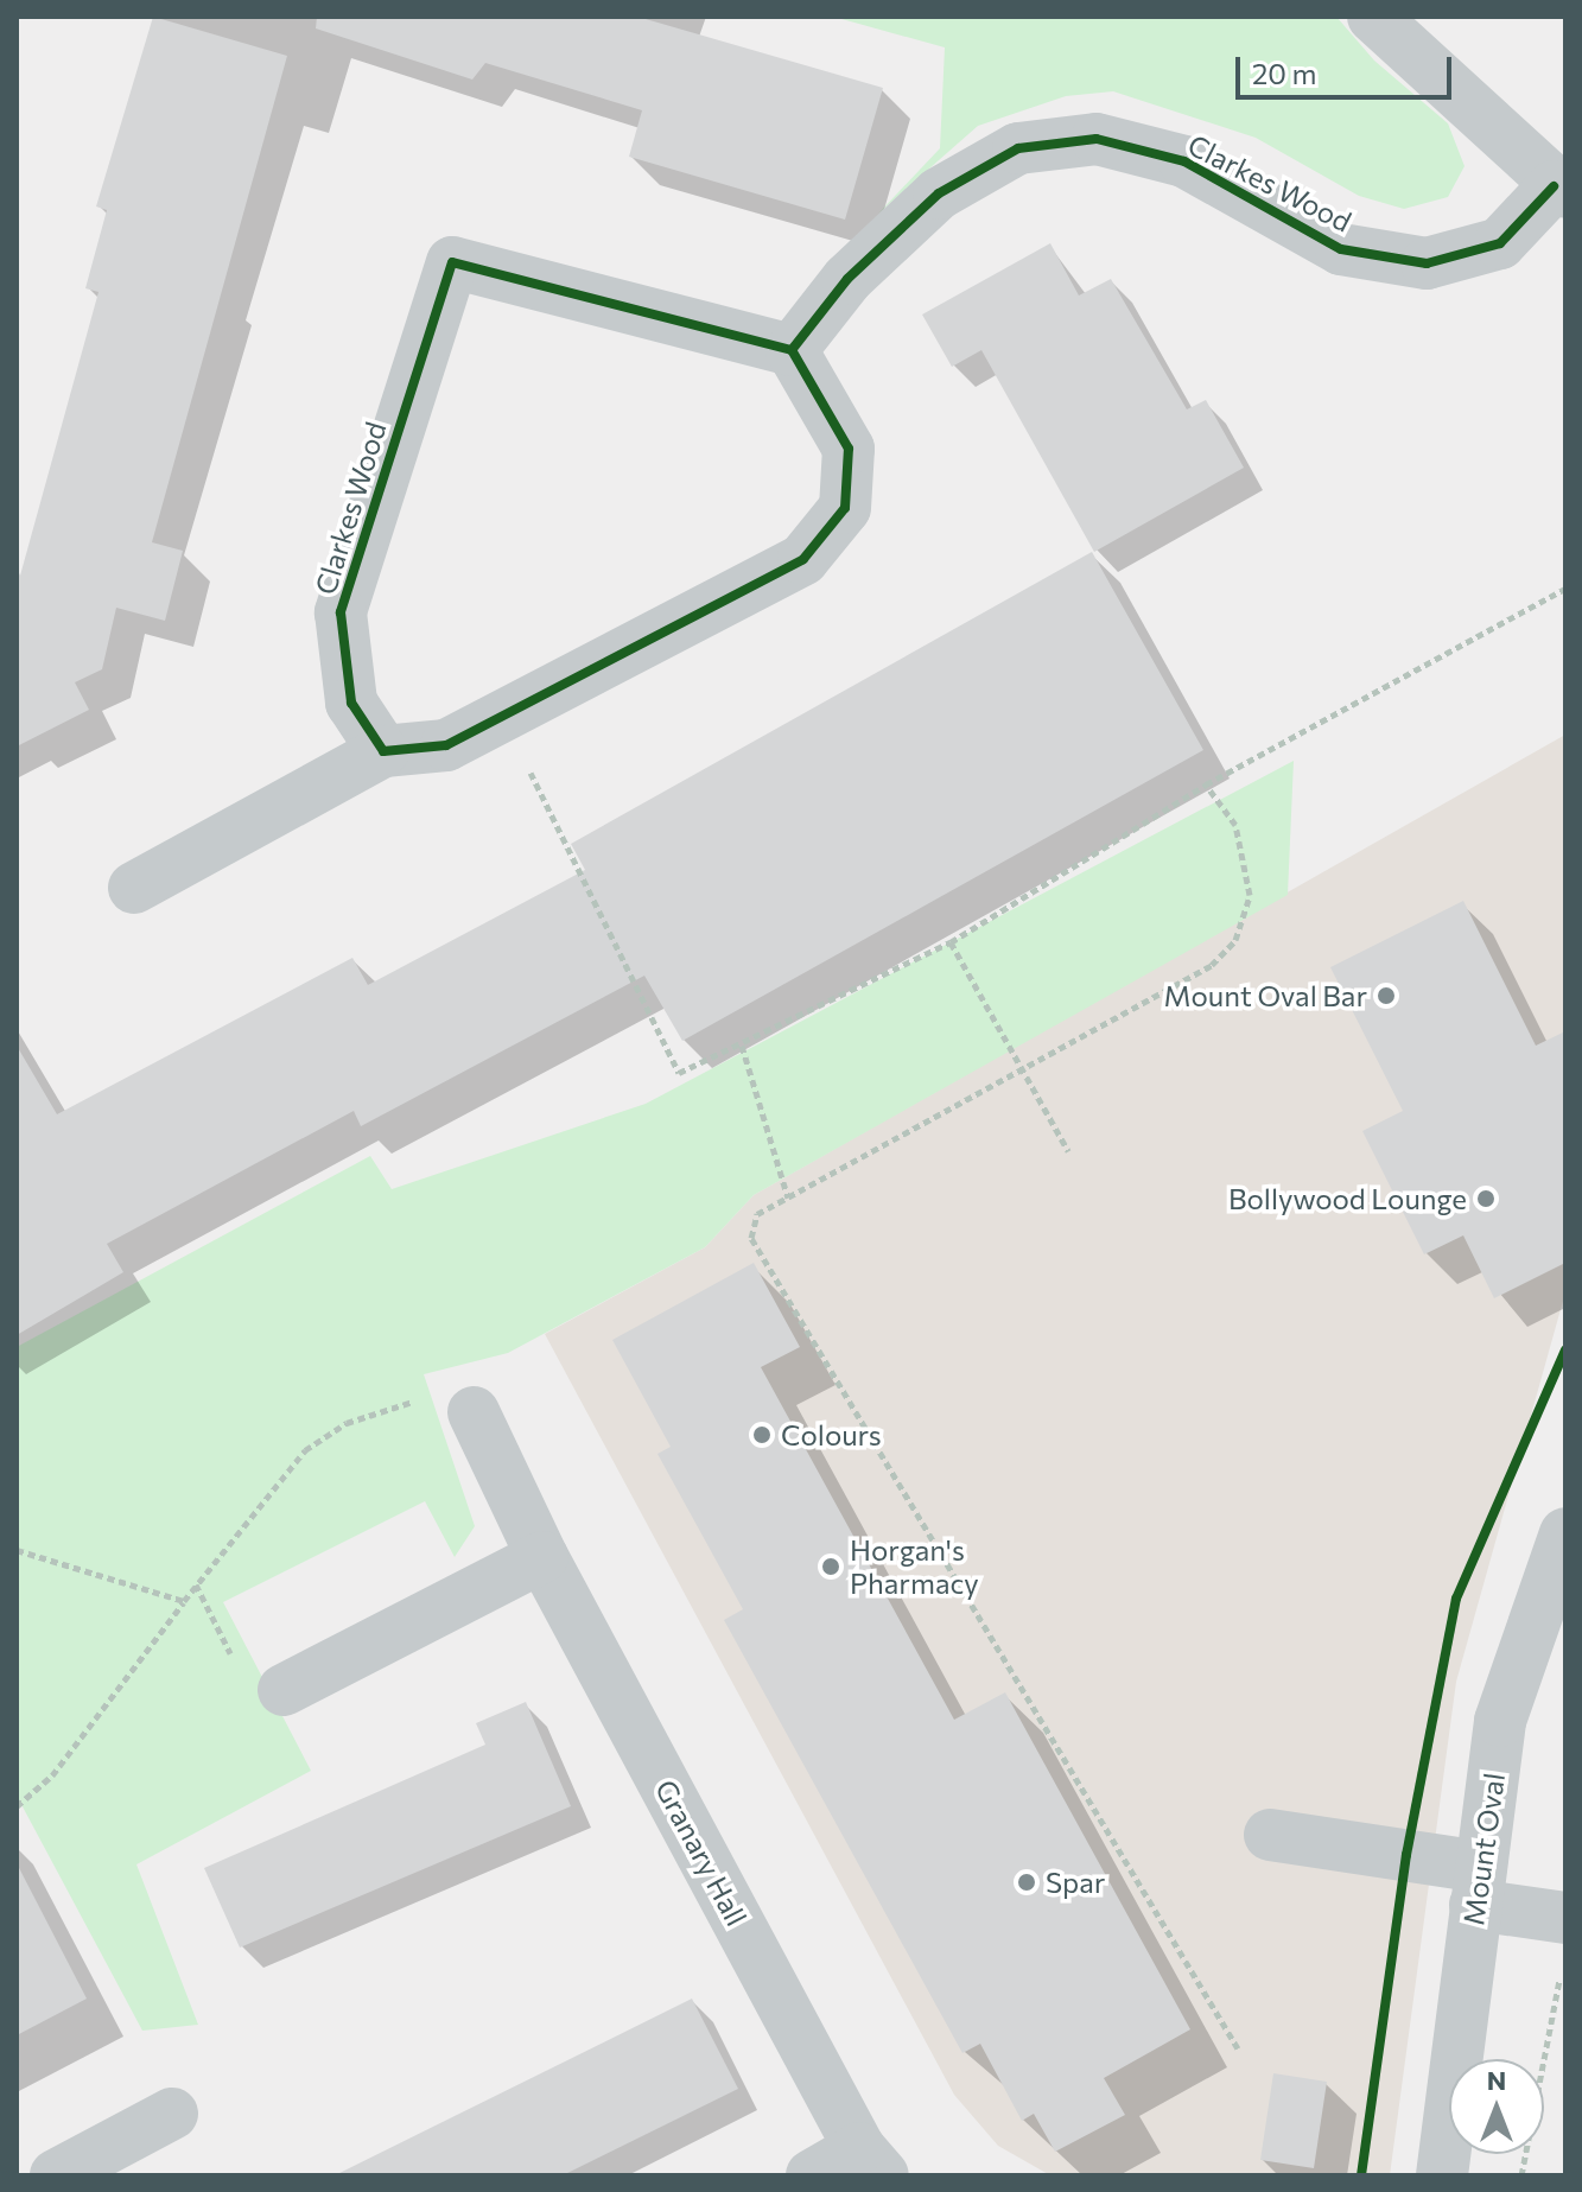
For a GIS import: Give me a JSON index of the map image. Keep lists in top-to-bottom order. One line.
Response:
{"streets":{"street":["Clarkes Wood","Mount Oval","Granary Hall"]},"places":["Mount Oval Bar","Bollywood Lounge","Colours","Horgan's Pharmacy","Spar"],"scale_bar":"20 m","north":"top"}
